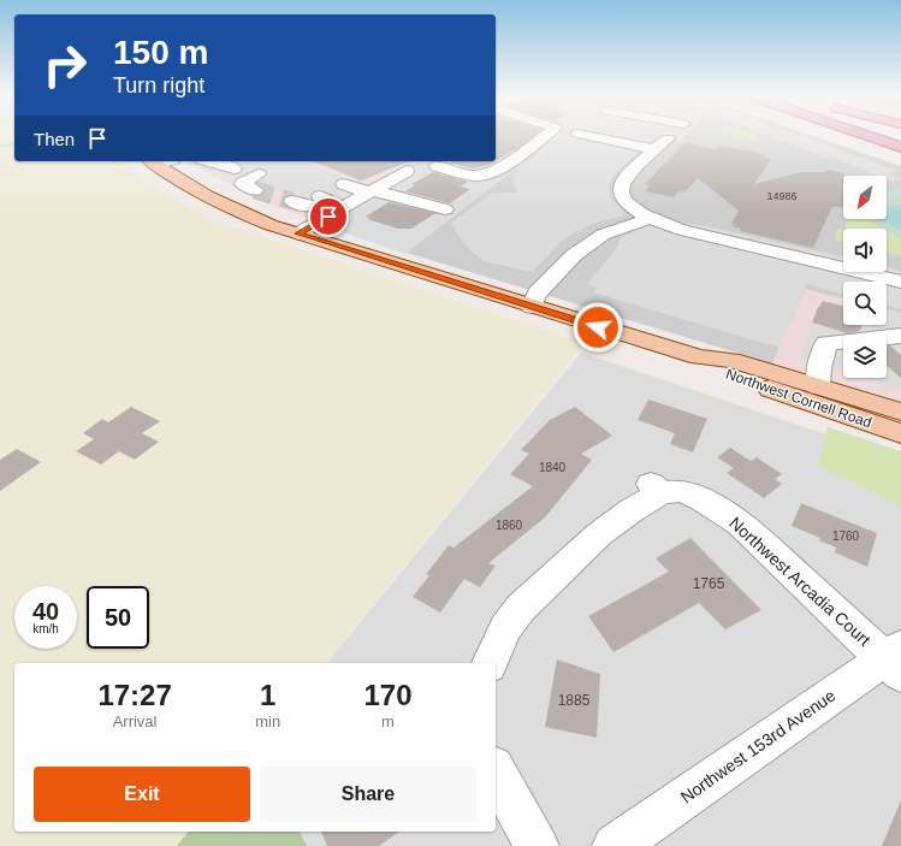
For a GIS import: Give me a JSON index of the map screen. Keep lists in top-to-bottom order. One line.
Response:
{"streets":{"main road":["Northwest Cornell Road"],"street":["Northwest Arcadia Court","Northwest 153rd Avenue"]},"crossings":[["Northwest Arcadia Court","Northwest 153rd Avenue"]],"house_numbers":["14986","1840","1860","1760","1765","1885"],"north":"bottom left","page":{"turn":["150 m","Turn right"],"then":"Then","speed":"40 km/h","limit":"50","eta":["17:27","Arrival","1","min","170","m"],"buttons":["Exit","Share"]}}
